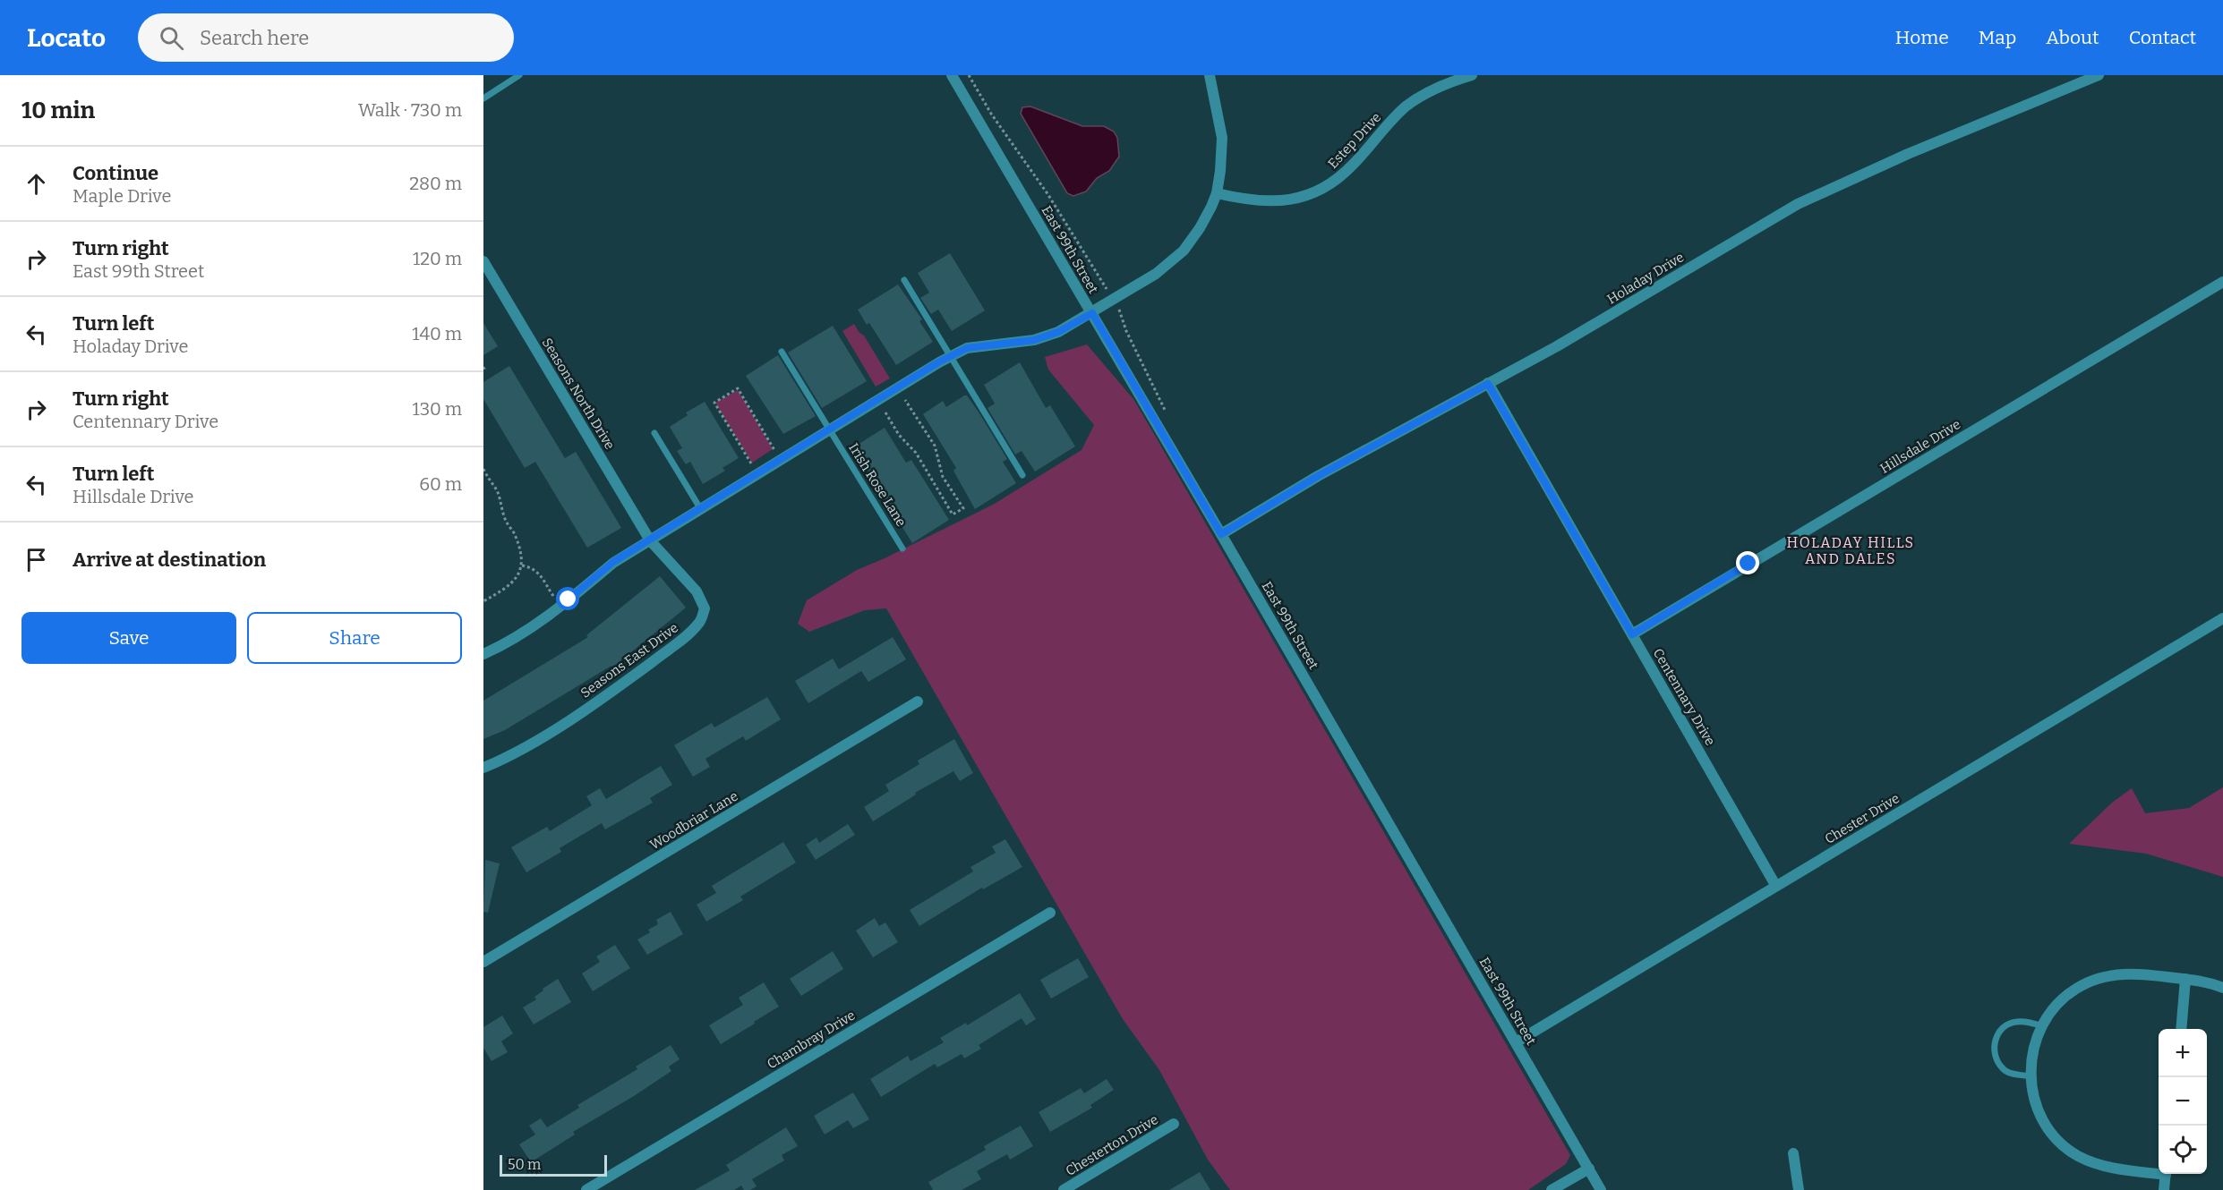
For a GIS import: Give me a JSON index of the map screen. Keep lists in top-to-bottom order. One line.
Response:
{"streets":{"street":["Estep Drive","East 99th Street","Holaday Drive","Seasons North Drive","Hillsdale Drive","Seasons East Drive","Centennary Drive","Chester Drive","Woodbriar Lane","Chambray Drive","Chesterton Drive"],"lane":["Irish Rose Lane"]},"crossings":[["East 99th Street","Holaday Drive"],["East 99th Street","Chester Drive"],["Holaday Drive","Centennary Drive"],["Seasons North Drive","Seasons East Drive"],["Hillsdale Drive","Centennary Drive"],["Centennary Drive","Chester Drive"]],"districts":["HOLADAY HILLS AND DALES"],"scale_bar":"50 m","page":{"header":"Locato","search":"Search here","nav":["Home","Map","About","Contact"],"heading":["10 min","Walk · 730 m"],"list":[["Continue","Maple Drive","280 m"],["Turn right","East 99th Street","120 m"],["Turn left","Holaday Drive","140 m"],["Turn right","Centennary Drive","130 m"],["Turn left","Hillsdale Drive","60 m"],"Arrive at destination"],"buttons":["Save","Share"],"map_buttons":["+","−"],"scale":"50 m"}}
